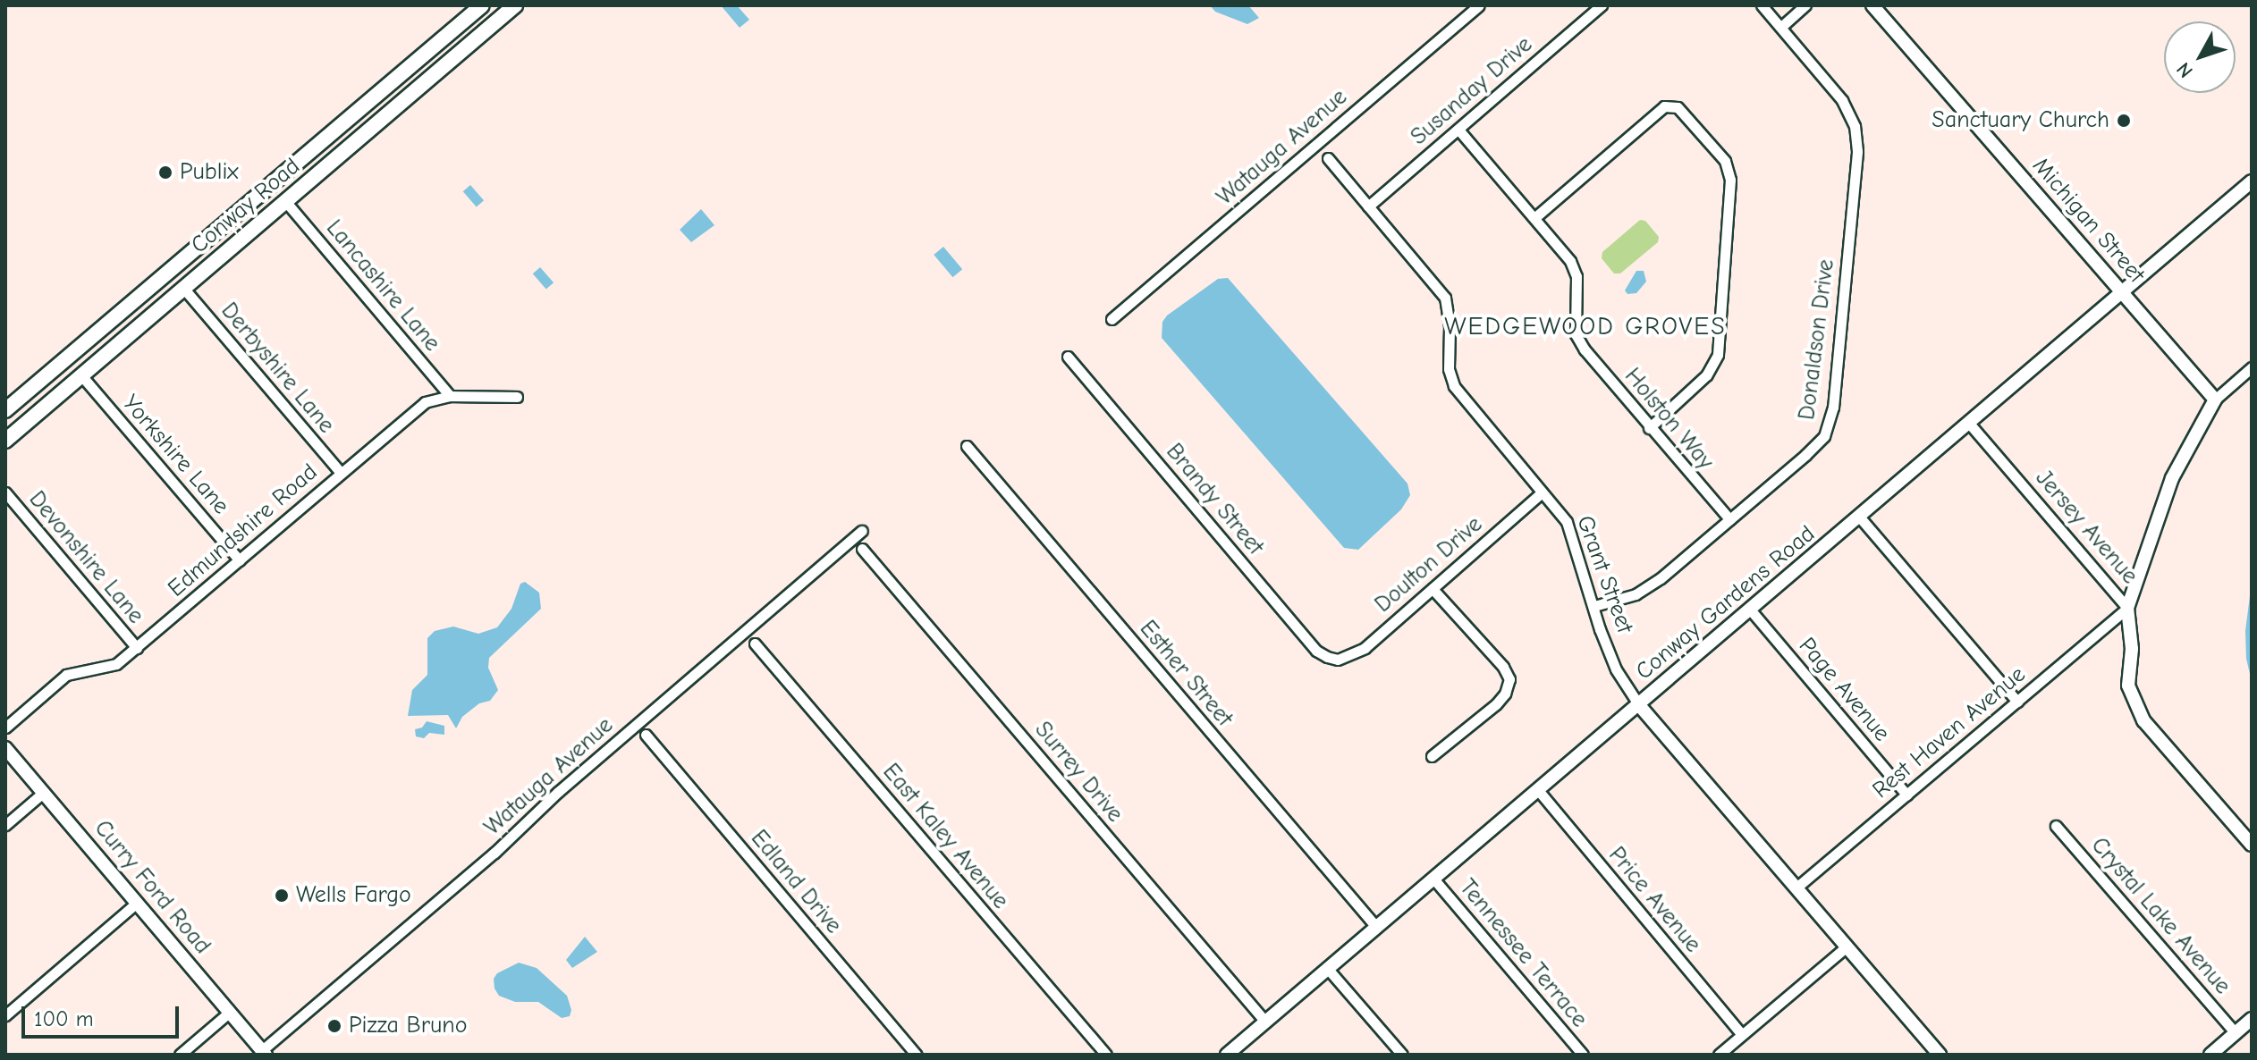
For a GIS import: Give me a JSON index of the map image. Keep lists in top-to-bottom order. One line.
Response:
{"streets":{"main road":["Conway Road"],"street":["Susanday Drive","Watauga Avenue","Michigan Street","Lancashire Lane","Donaldson Drive","Derbyshire Lane","Holston Way","Yorkshire Lane","Brandy Street","Jersey Avenue","Edmundshire Road","Devonshire Lane","Doulton Drive","Grant Street","Conway Gardens Road","Esther Street","Page Avenue","Rest Haven Avenue","Surrey Drive","East Kaley Avenue","Edland Drive","Curry Ford Road","Price Avenue","Crystal Lake Avenue","Tennessee Terrace"]},"crossings":[["Susanday Drive","Holston Way"],["Susanday Drive","Grant Street"],["Watauga Avenue","Curry Ford Road"],["Conway Road","Lancashire Lane"],["Conway Road","Derbyshire Lane"],["Conway Road","Yorkshire Lane"],["Michigan Street","Conway Gardens Road"],["Lancashire Lane","Edmundshire Road"],["Donaldson Drive","Holston Way"],["Donaldson Drive","Grant Street"],["Derbyshire Lane","Edmundshire Road"],["Yorkshire Lane","Edmundshire Road"],["Brandy Street","Doulton Drive"],["Jersey Avenue","Conway Gardens Road"],["Jersey Avenue","Rest Haven Avenue"],["Edmundshire Road","Devonshire Lane"],["Doulton Drive","Grant Street"],["Grant Street","Conway Gardens Road"],["Grant Street","Rest Haven Avenue"],["Conway Gardens Road","Esther Street"],["Conway Gardens Road","Page Avenue"],["Conway Gardens Road","Surrey Drive"],["Conway Gardens Road","Price Avenue"],["Conway Gardens Road","Tennessee Terrace"],["Page Avenue","Rest Haven Avenue"]],"districts":["WEDGEWOOD GROVES"],"places":["Sanctuary Church","Publix","Wells Fargo","Pizza Bruno"],"scale_bar":"100 m","north":"bottom left"}
